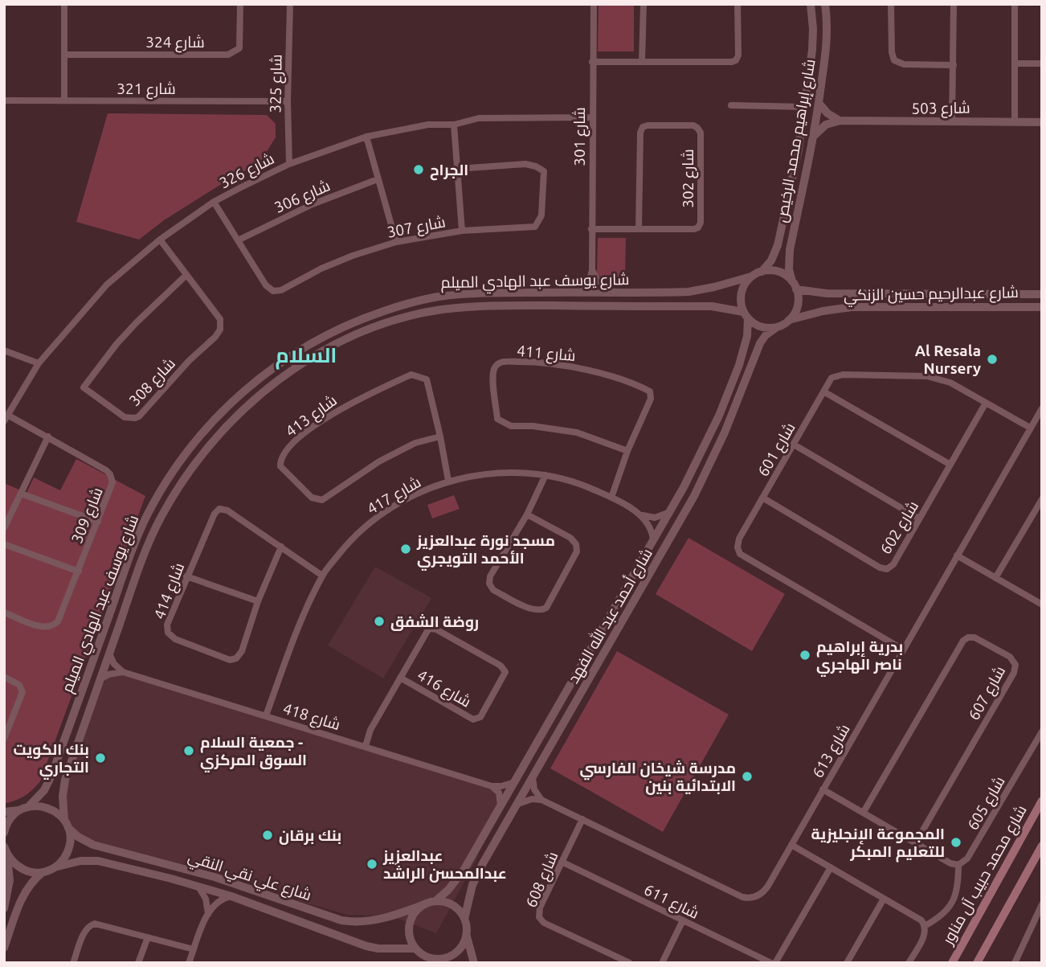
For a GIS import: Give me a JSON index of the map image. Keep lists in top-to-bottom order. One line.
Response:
{"streets":{"main road":["شارع محمد حبيب آل مناور"],"street":["شارع 324","شارع 325","شارع 321","شارع 503","شارع 301","شارع إبراهيم محمد الرخيص","شارع 326","شارع 302","شارع 306","شارع 307","شارع يوسف عبد الهادي الميلم","شارع عبدالرحيم حسين الزنكي","شارع 411","شارع 308","شارع 413","شارع 601","شارع 417","شارع 309","شارع 602","شارع 414","شارع أحمد عبد الله الفهد","شارع 416","شارع 607","شارع 418","شارع 613","شارع 605","شارع علي نقي النقي","شارع 608","شارع 611"]},"crossings":[["شارع 325","شارع 321"],["شارع 325","شارع 326"],["شارع 503","شارع إبراهيم محمد الرخيص"],["شارع 301","شارع 326"],["شارع 301","شارع 302"],["شارع 301","شارع يوسف عبد الهادي الميلم"],["شارع إبراهيم محمد الرخيص","شارع يوسف عبد الهادي الميلم"],["شارع إبراهيم محمد الرخيص","شارع عبدالرحيم حسين الزنكي"],["شارع إبراهيم محمد الرخيص","شارع أحمد عبد الله الفهد"],["شارع 326","شارع 307"],["شارع 326","شارع 308"],["شارع 326","شارع 309"],["شارع 306","شارع 307"],["شارع يوسف عبد الهادي الميلم","شارع عبدالرحيم حسين الزنكي"],["شارع يوسف عبد الهادي الميلم","شارع أحمد عبد الله الفهد"],["شارع يوسف عبد الهادي الميلم","شارع علي نقي النقي"],["شارع عبدالرحيم حسين الزنكي","شارع أحمد عبد الله الفهد"],["شارع 411","شارع 417"],["شارع 413","شارع 417"],["شارع 601","شارع 602"],["شارع 601","شارع 613"],["شارع 417","شارع 414"],["شارع 417","شارع 418"],["شارع أحمد عبد الله الفهد","شارع 418"],["شارع أحمد عبد الله الفهد","شارع علي نقي النقي"],["شارع 416","شارع 418"],["شارع 613","شارع 608"],["شارع 608","شارع 611"]],"districts":["السلام"],"places":["الجراح","Al Resala Nursery","مسجد نورة عبدالعزيز الأحمد التويجري","روضة الشفق","بدرية إبراهيم ناصر الهاجري","جمعية السلام - السوق المركزي","بنك الكويت التجاري","مدرسة شيخان الفارسي الابتدائية بنين","بنك برقان","المجموعة الإنجليزية للتعليم المبكر","عبدالعزيز عبدالمحسن الراشد"]}
